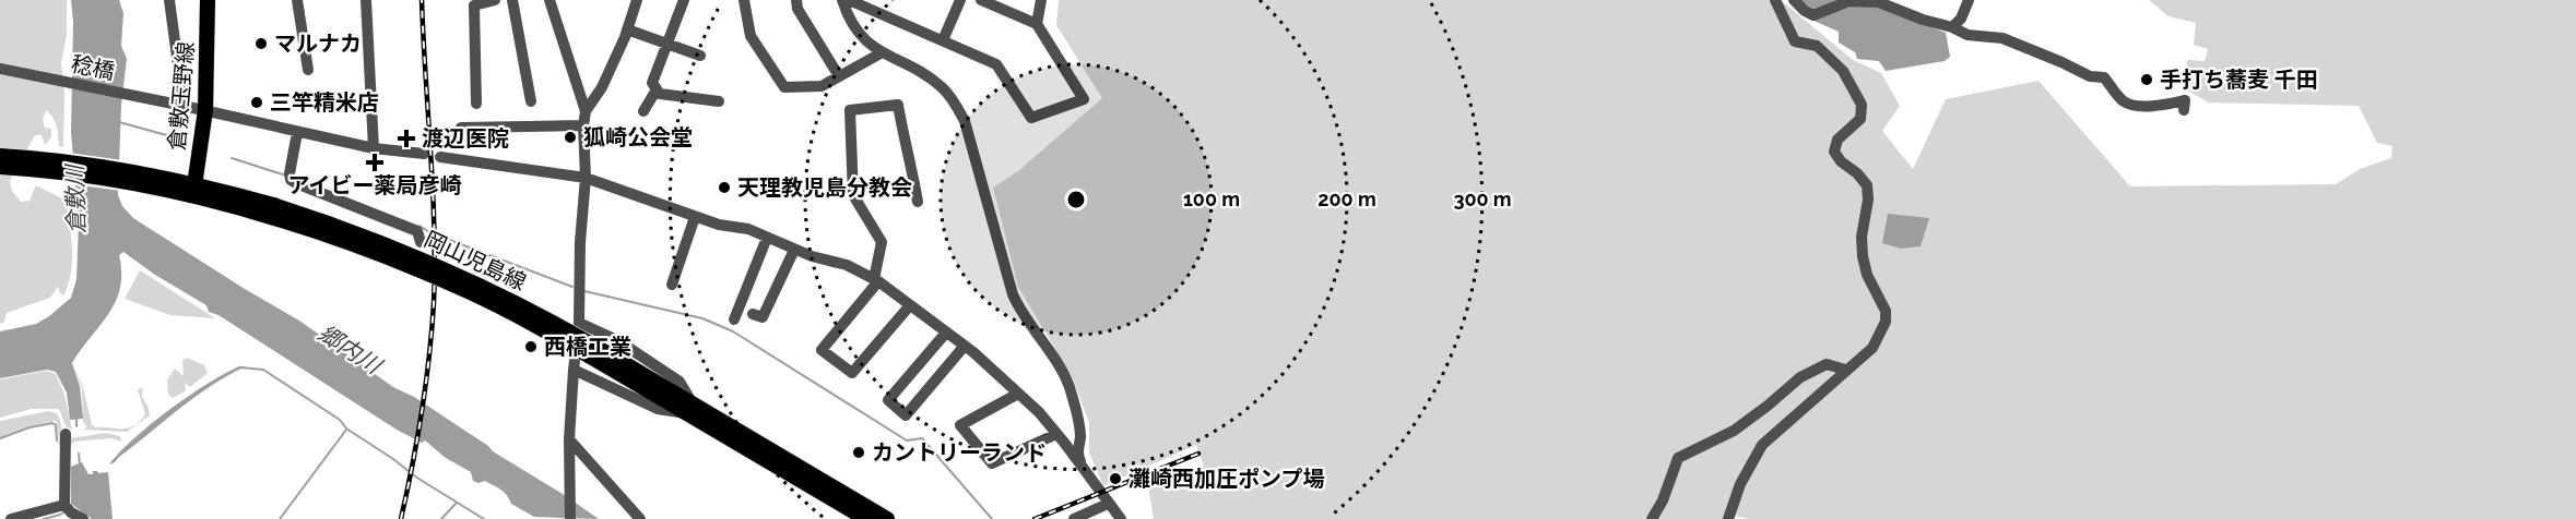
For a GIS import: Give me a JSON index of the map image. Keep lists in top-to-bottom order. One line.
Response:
{"streets":{"main road":["倉敷玉野線","岡山児島線"],"street":["稔橋"]},"crossings":[["稔橋","倉敷玉野線"],["倉敷玉野線","岡山児島線"]],"water":["倉敷川","郷内川"],"places":{"other":["マルナカ","手打ち蕎麦 千田","三竿精米店","狐崎公会堂","天理教児島分教会","西橋工業","カントリーランド","灘崎西加圧ポンプ場"],"health":["渡辺医院","アイビー薬局彦崎"]},"rings":["100 m","200 m","300 m"]}
